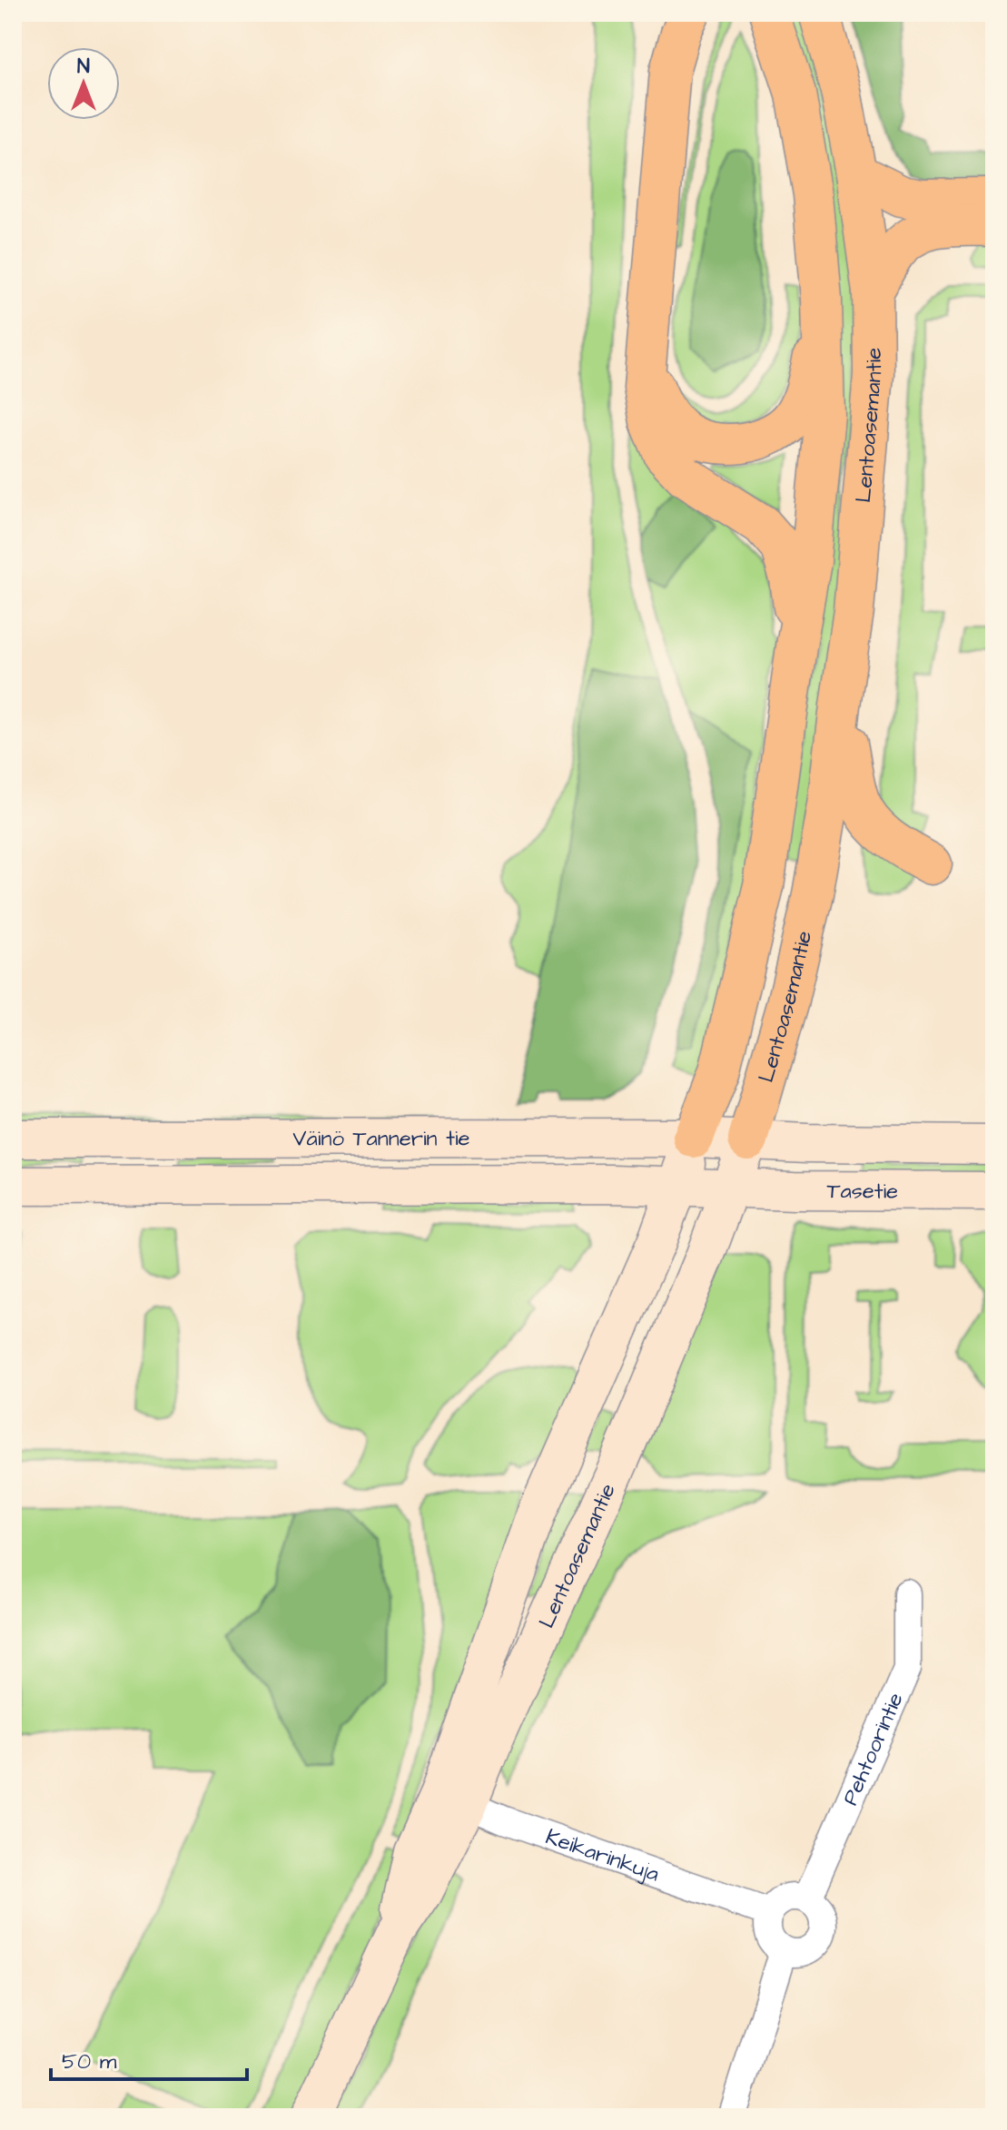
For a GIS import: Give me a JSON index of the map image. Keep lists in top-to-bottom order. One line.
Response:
{"streets":{"main road":["Lentoasemantie","Väinö Tannerin tie","Tasetie"],"street":["Pehtoorintie","Keikarinkuja"]},"crossings":[["Lentoasemantie","Väinö Tannerin tie"],["Lentoasemantie","Tasetie"],["Lentoasemantie","Keikarinkuja"],["Väinö Tannerin tie","Tasetie"],["Pehtoorintie","Keikarinkuja"]],"scale_bar":"50 m","north":"top"}
